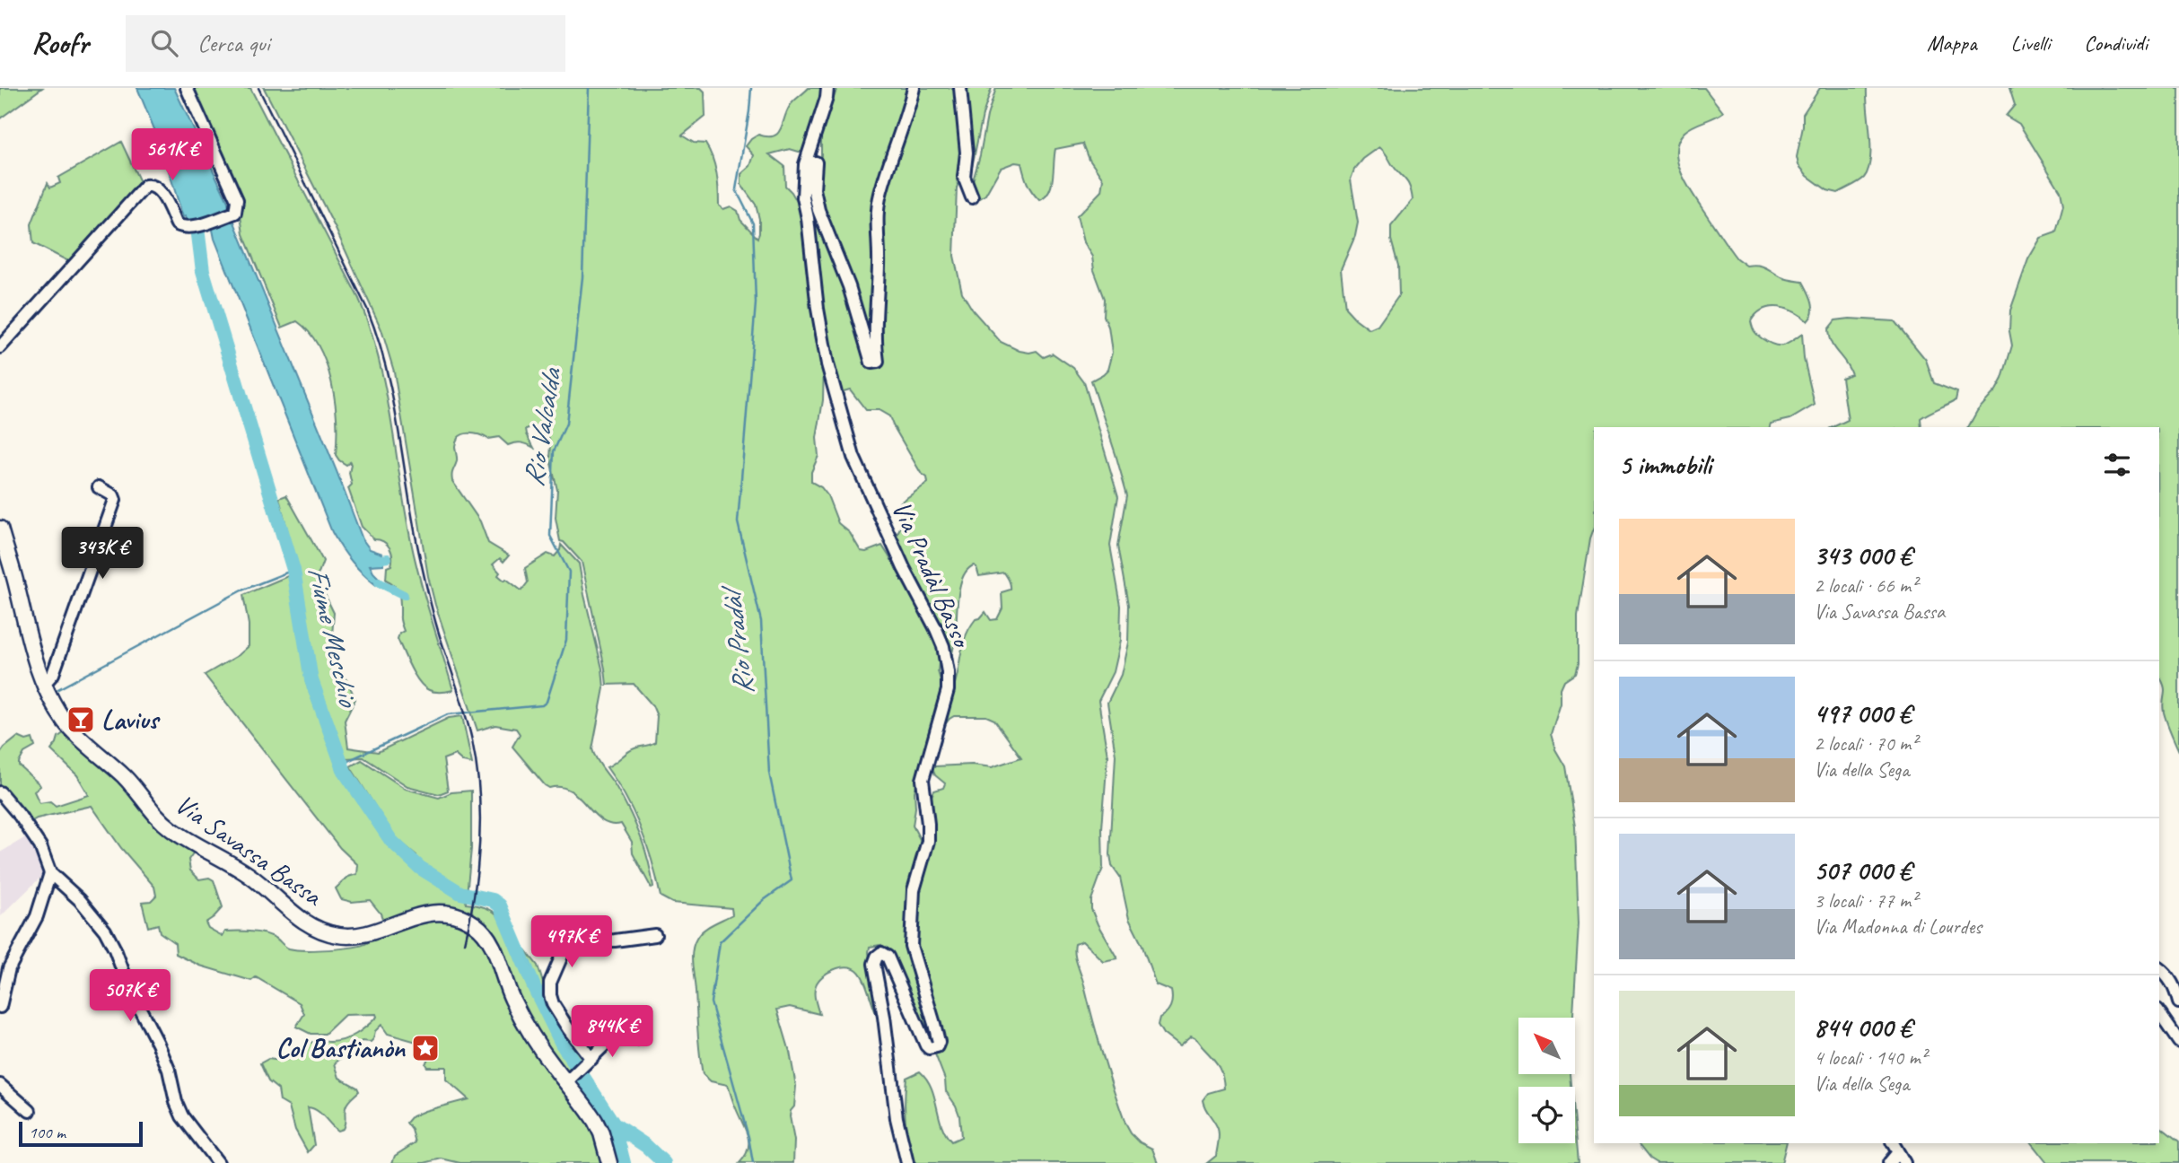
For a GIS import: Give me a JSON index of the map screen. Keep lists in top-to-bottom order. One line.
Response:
{"streets":{"main road":["Via Savassa Bassa"],"street":["Via Pradàl Basso"]},"water":["Rio Valcalda","Fiume Meschio","Rio Pradàl"],"places":{"bar":["Lavius"],"place":["Col Bastianòn"]},"scale_bar":"100 m","north":"top left","page":{"header":"Roofr","search":"Cerca qui","nav":["Mappa","Livelli","Condividi"],"price":["561K €","343K €","497K €","507K €","844K €"],"heading":"5 immobili","list":[{"name":"343 000 €","note":"2 locali · 66 m² · Via Savassa Bassa"},{"name":"497 000 €","note":"2 locali · 70 m² · Via della Sega"},{"name":"507 000 €","note":"3 locali · 77 m² · Via Madonna di Lourdes"},{"name":"844 000 €","note":"4 locali · 140 m² · Via della Sega"}],"scale":"100 m"}}
